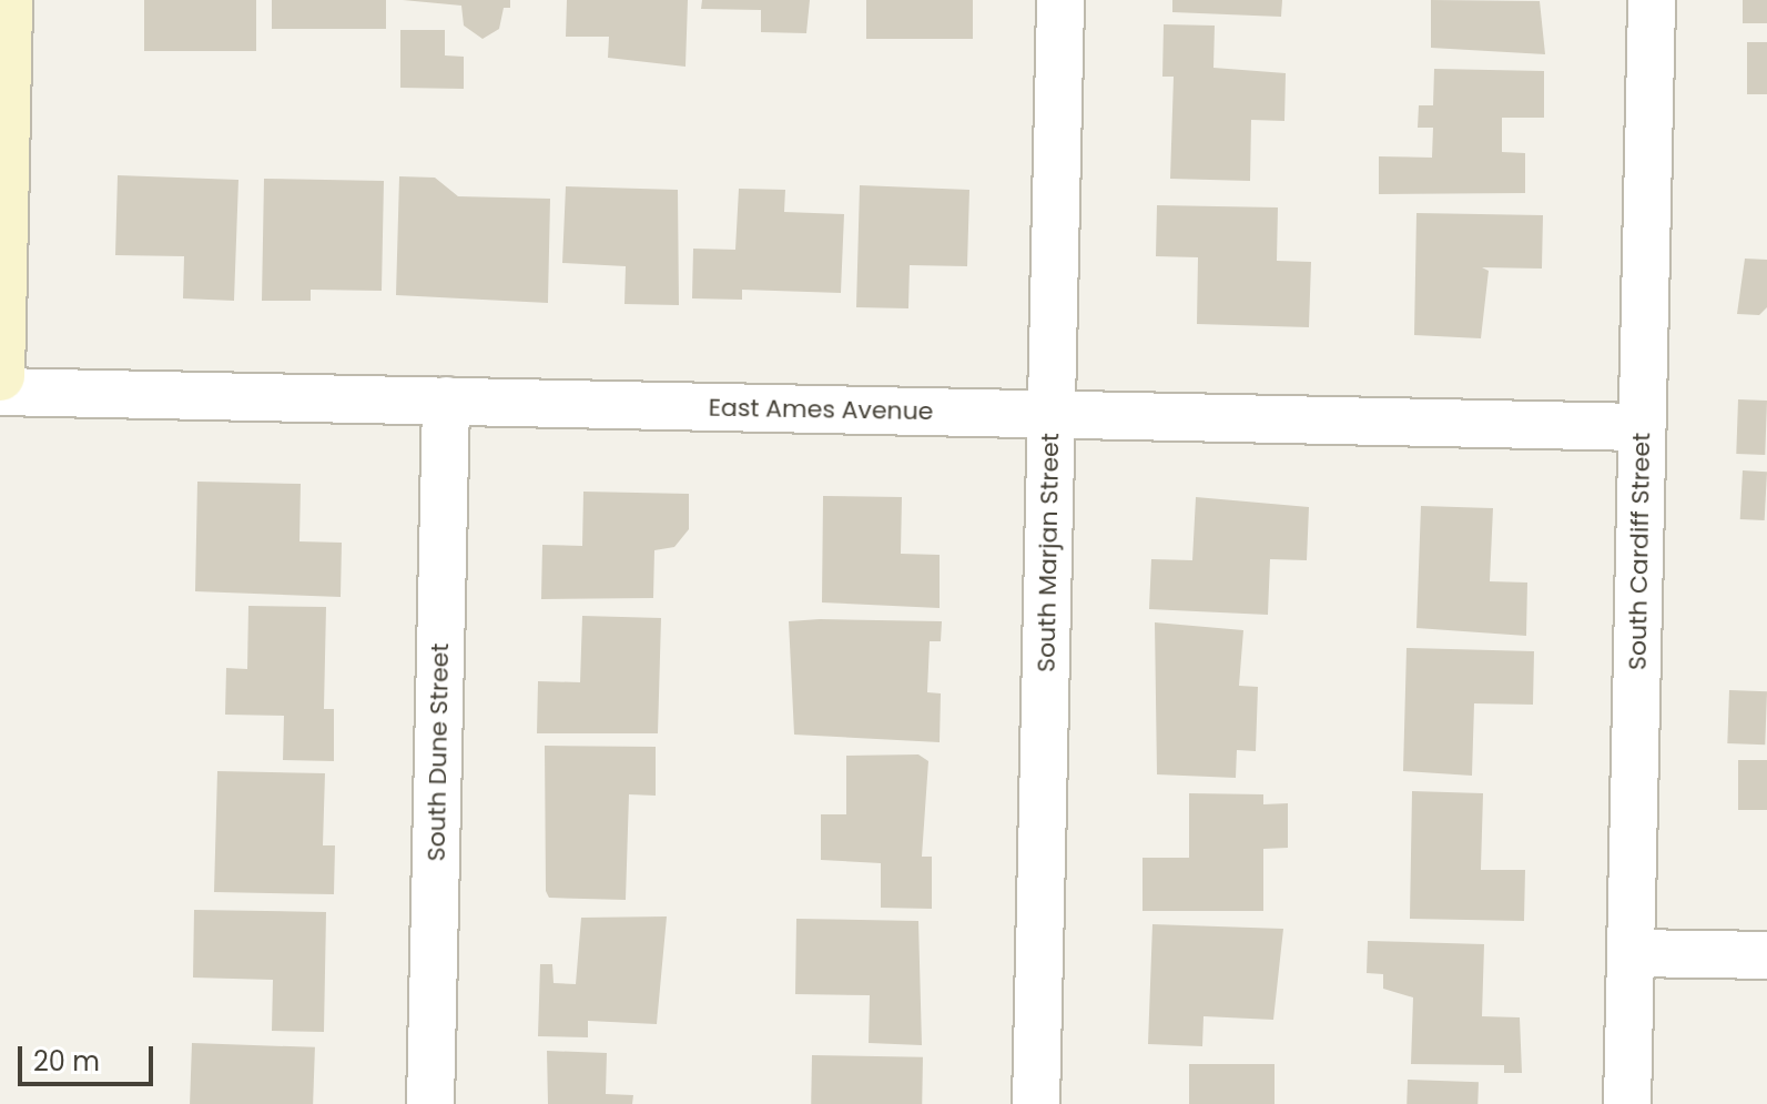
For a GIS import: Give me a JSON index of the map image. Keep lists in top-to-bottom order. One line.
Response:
{"streets":{"street":["East Ames Avenue","South Cardiff Street","South Marjan Street","South Dune Street"]},"crossings":[["East Ames Avenue","South Cardiff Street"],["East Ames Avenue","South Marjan Street"],["East Ames Avenue","South Dune Street"]],"scale_bar":"20 m"}
